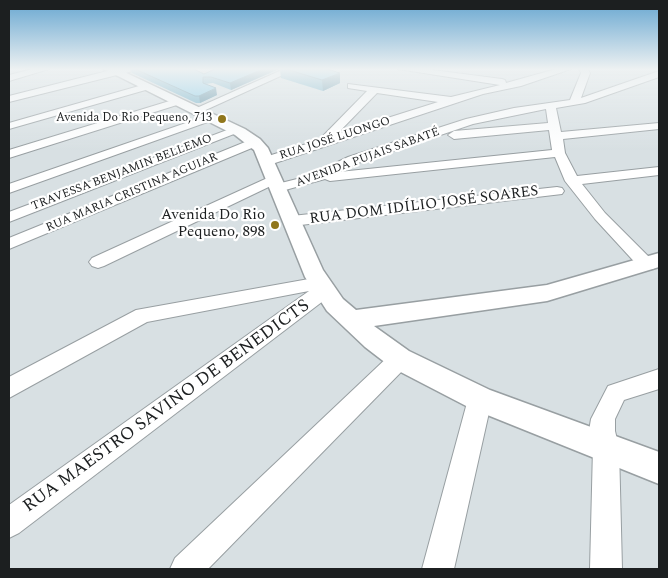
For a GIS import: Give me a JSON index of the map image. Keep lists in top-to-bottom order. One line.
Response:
{"streets":{"street":["RUA JOSÉ LUONGO","AVENIDA PUJAIS SABATÉ","TRAVESSA BENJAMIN BELLEMO","RUA MARIA CRISTINA AGUIAR","RUA DOM IDÍLIO JOSÉ SOARES","RUA MAESTRO SAVINO DE BENEDICTS"]},"places":["Avenida Do Rio Pequeno, 713","Avenida Do Rio Pequeno, 898"]}
